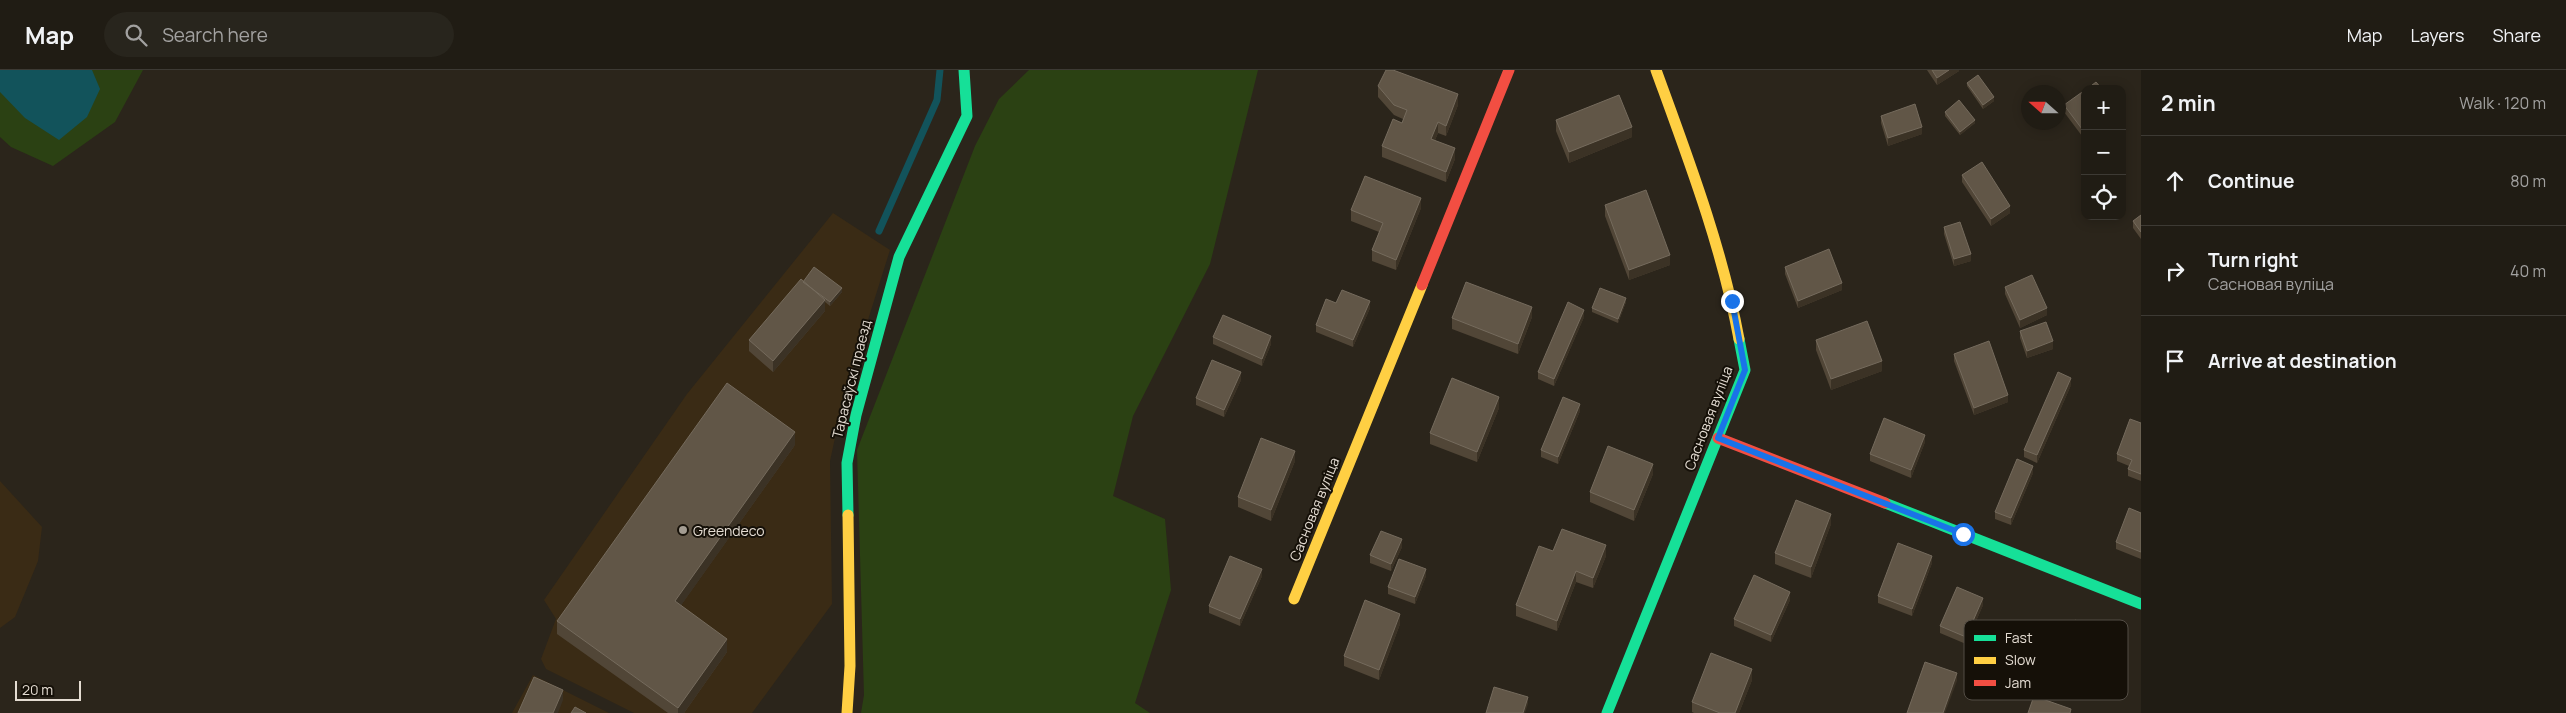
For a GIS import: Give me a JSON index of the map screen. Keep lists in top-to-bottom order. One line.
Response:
{"streets":{"street":["Тарасаўскі праезд","Сасновая вуліца"]},"places":["Greendeco"],"legend":["Fast","Slow","Jam"],"scale_bar":"20 m","north":"left","page":{"header":"Map","search":"Search here","nav":["Map","Layers","Share"],"heading":["2 min","Walk · 120 m"],"map_buttons":["+","−"],"list":[["Continue","80 m"],["Turn right","Сасновая вуліца","40 m"],"Arrive at destination"],"scale":"20 m"}}
